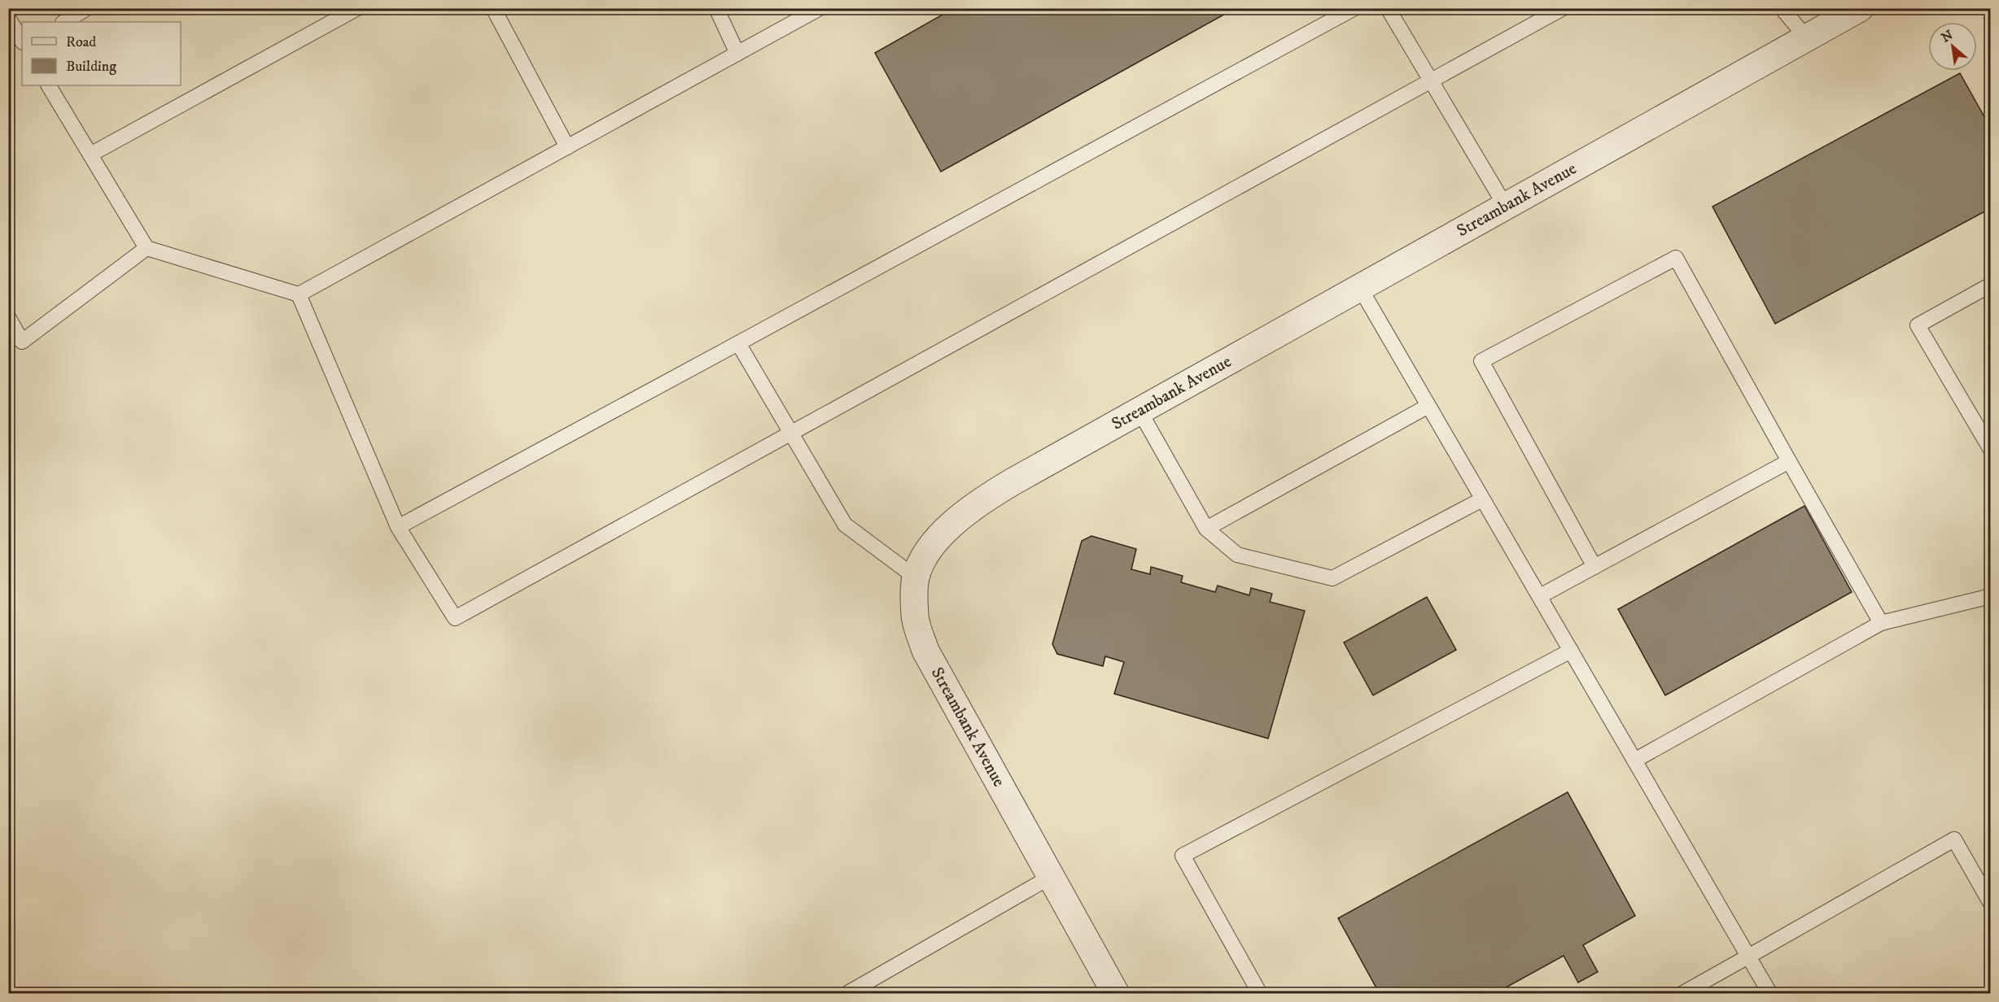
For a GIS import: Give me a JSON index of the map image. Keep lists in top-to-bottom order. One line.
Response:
{"streets":{"street":["Streambank Avenue"]},"legend":["Road","Building"],"north":"top left"}
